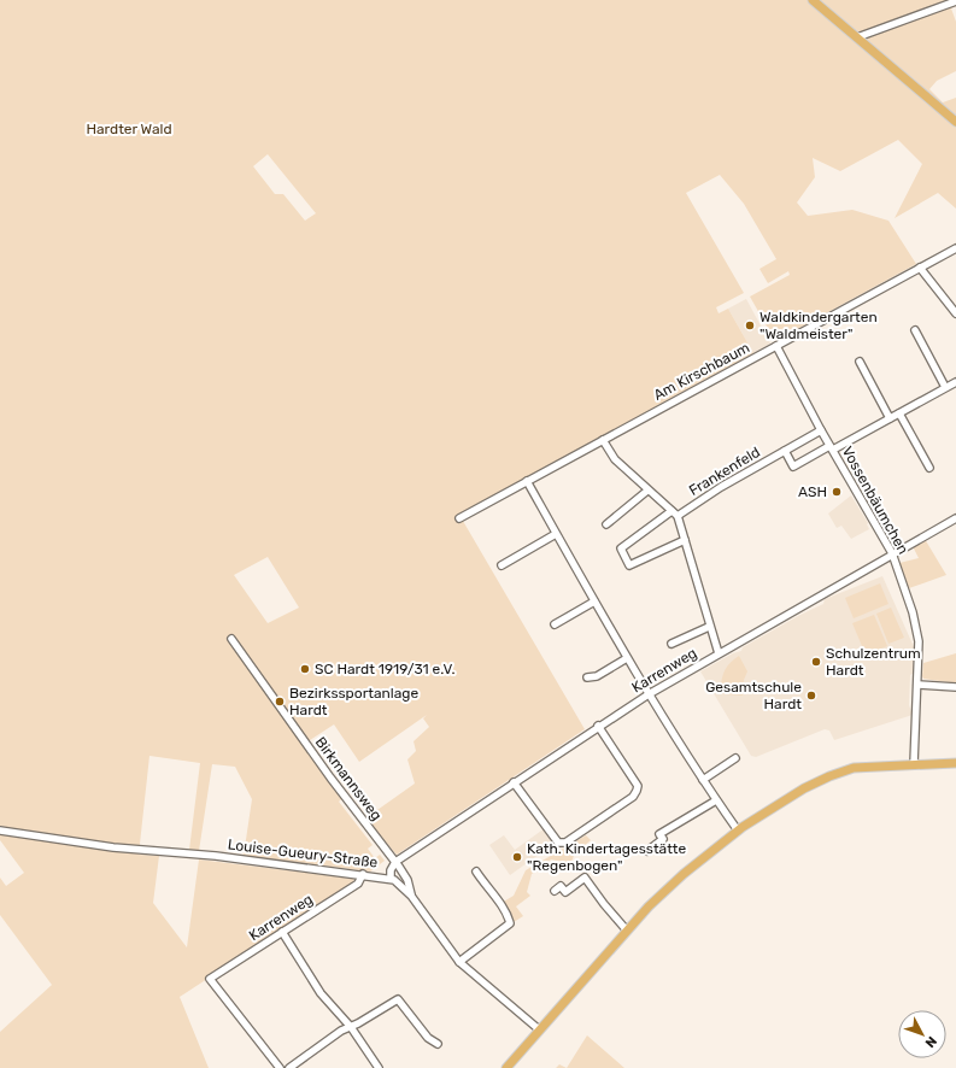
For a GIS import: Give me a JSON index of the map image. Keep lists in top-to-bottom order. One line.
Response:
{"streets":{"street":["Am Kirschbaum","Frankenfeld","Vossenbäumchen","Karrenweg","Birkmannsweg","Louise-Gueury-Straße"]},"crossings":[["Am Kirschbaum","Vossenbäumchen"],["Frankenfeld","Vossenbäumchen"],["Vossenbäumchen","Karrenweg"],["Karrenweg","Birkmannsweg"],["Karrenweg","Louise-Gueury-Straße"]],"parks":["Hardter Wald"],"places":["Waldkindergarten \"Waldmeister\"","ASH","Schulzentrum Hardt","SC Hardt 1919/31 e.V.","Gesamtschule Hardt","Bezirkssportanlage Hardt","Kath. Kindertagesstätte \"Regenbogen\""],"north":"bottom right"}
